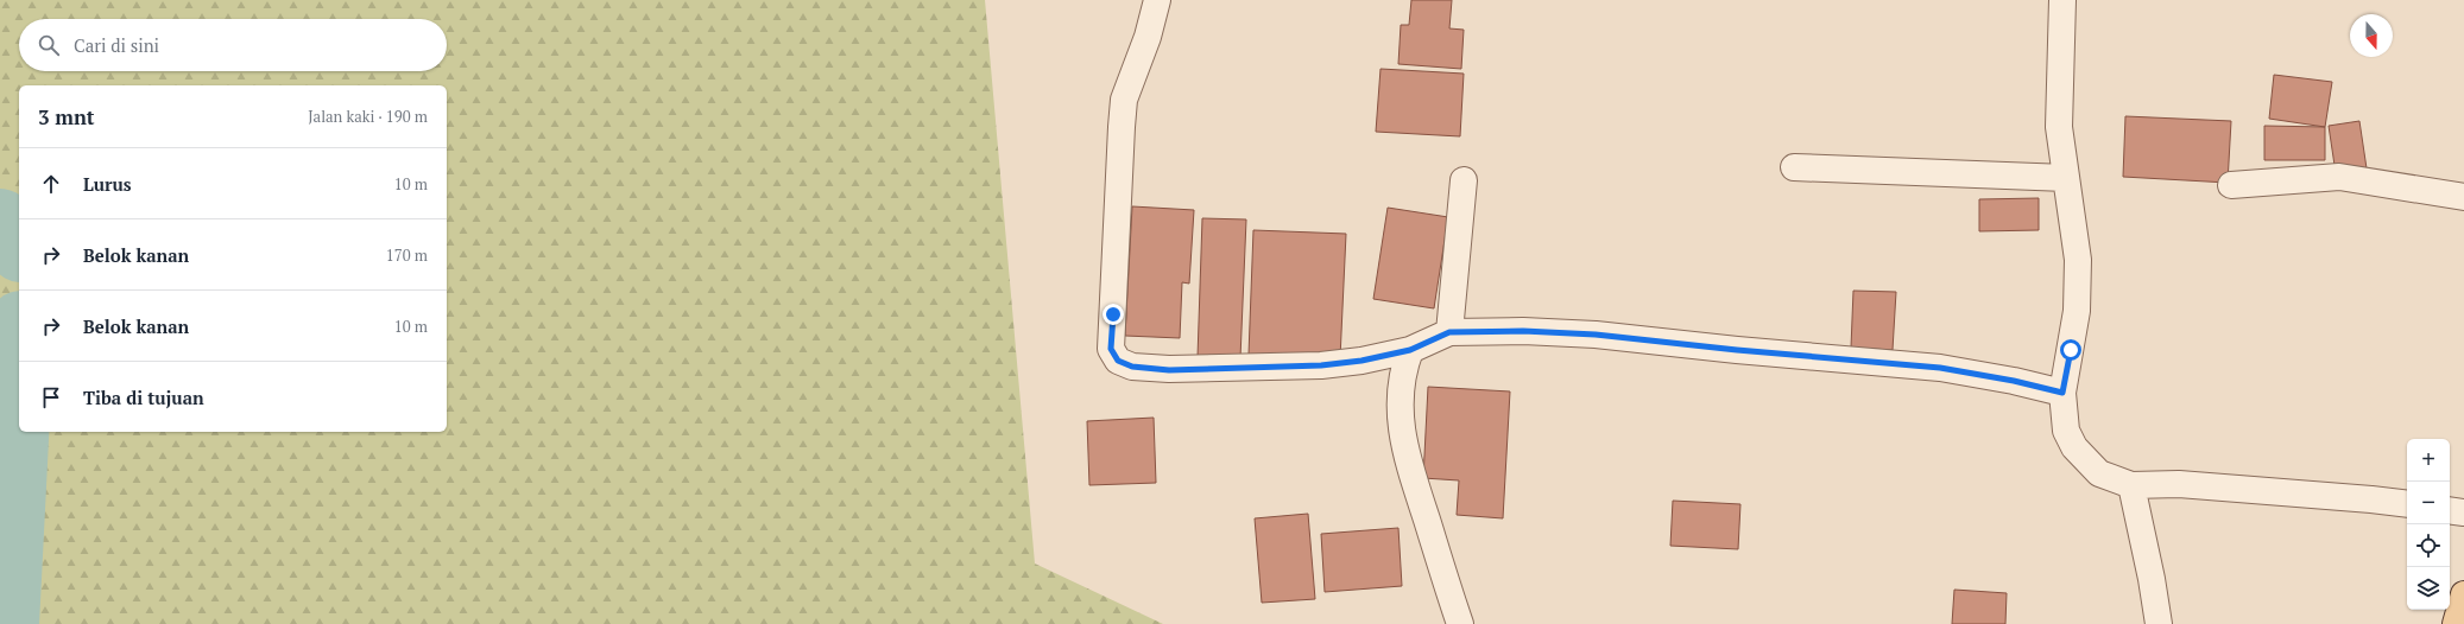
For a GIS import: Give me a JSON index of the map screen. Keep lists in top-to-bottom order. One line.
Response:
{"north":"bottom","page":{"search":"Cari di sini","heading":["3 mnt","Jalan kaki · 190 m"],"list":[["Lurus","10 m"],["Belok kanan","170 m"],["Belok kanan","10 m"],"Tiba di tujuan"],"map_buttons":["+","−"]}}
